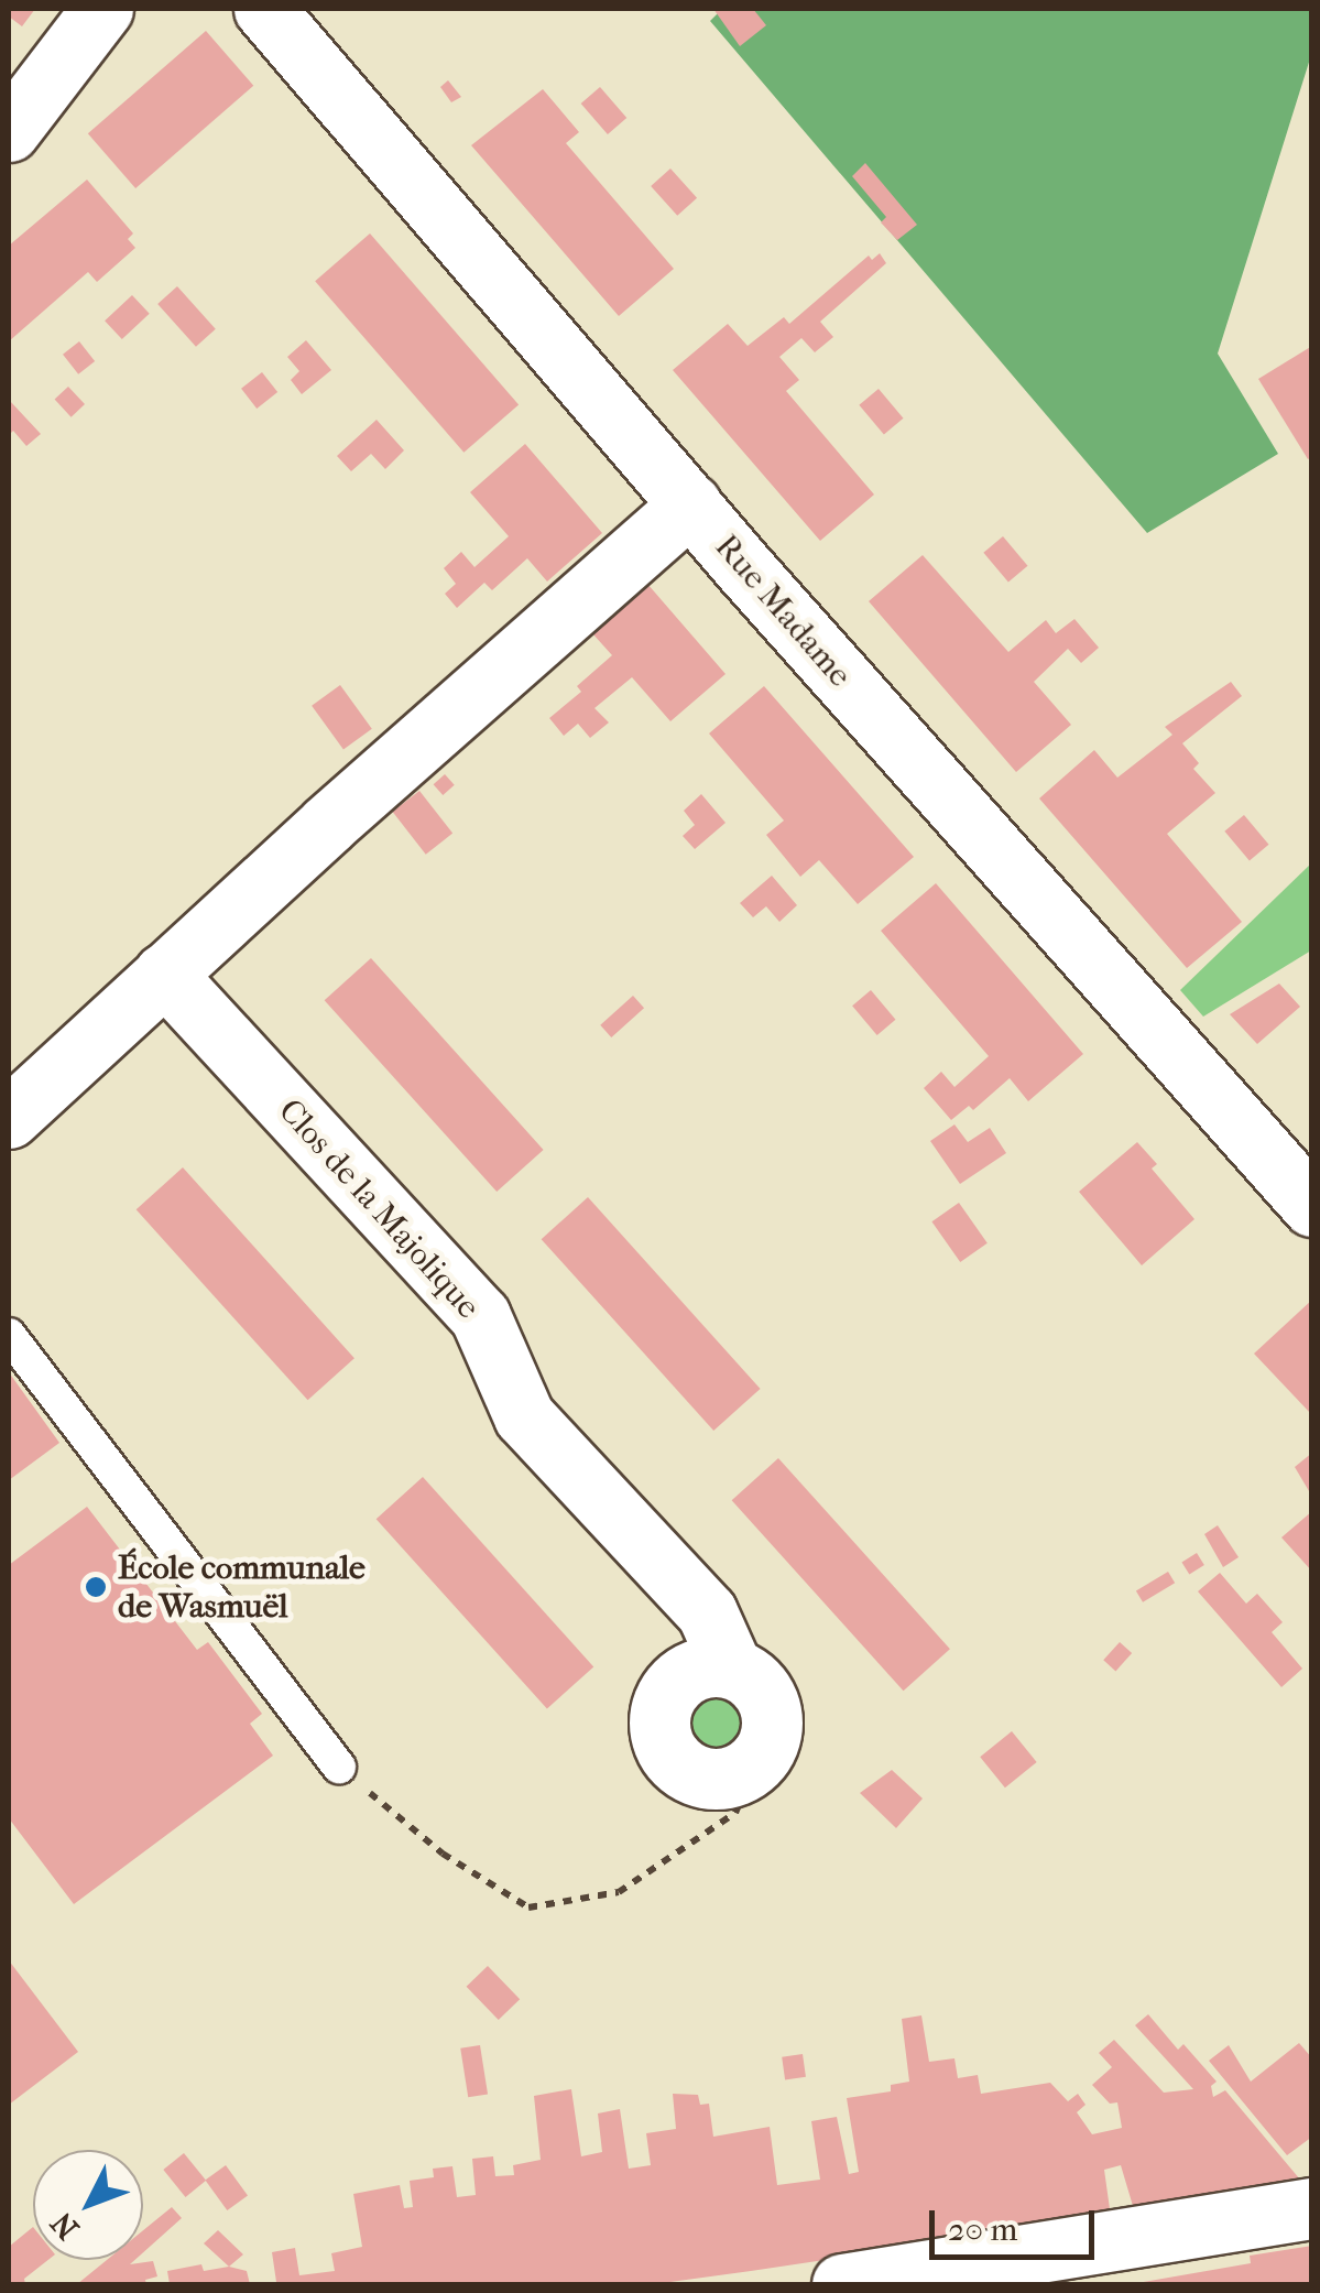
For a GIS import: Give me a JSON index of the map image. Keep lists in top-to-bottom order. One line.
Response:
{"streets":{"street":["Rue Madame","Clos de la Majolique"]},"places":["École communale de Wasmuël"],"scale_bar":"20 m","north":"bottom left"}
